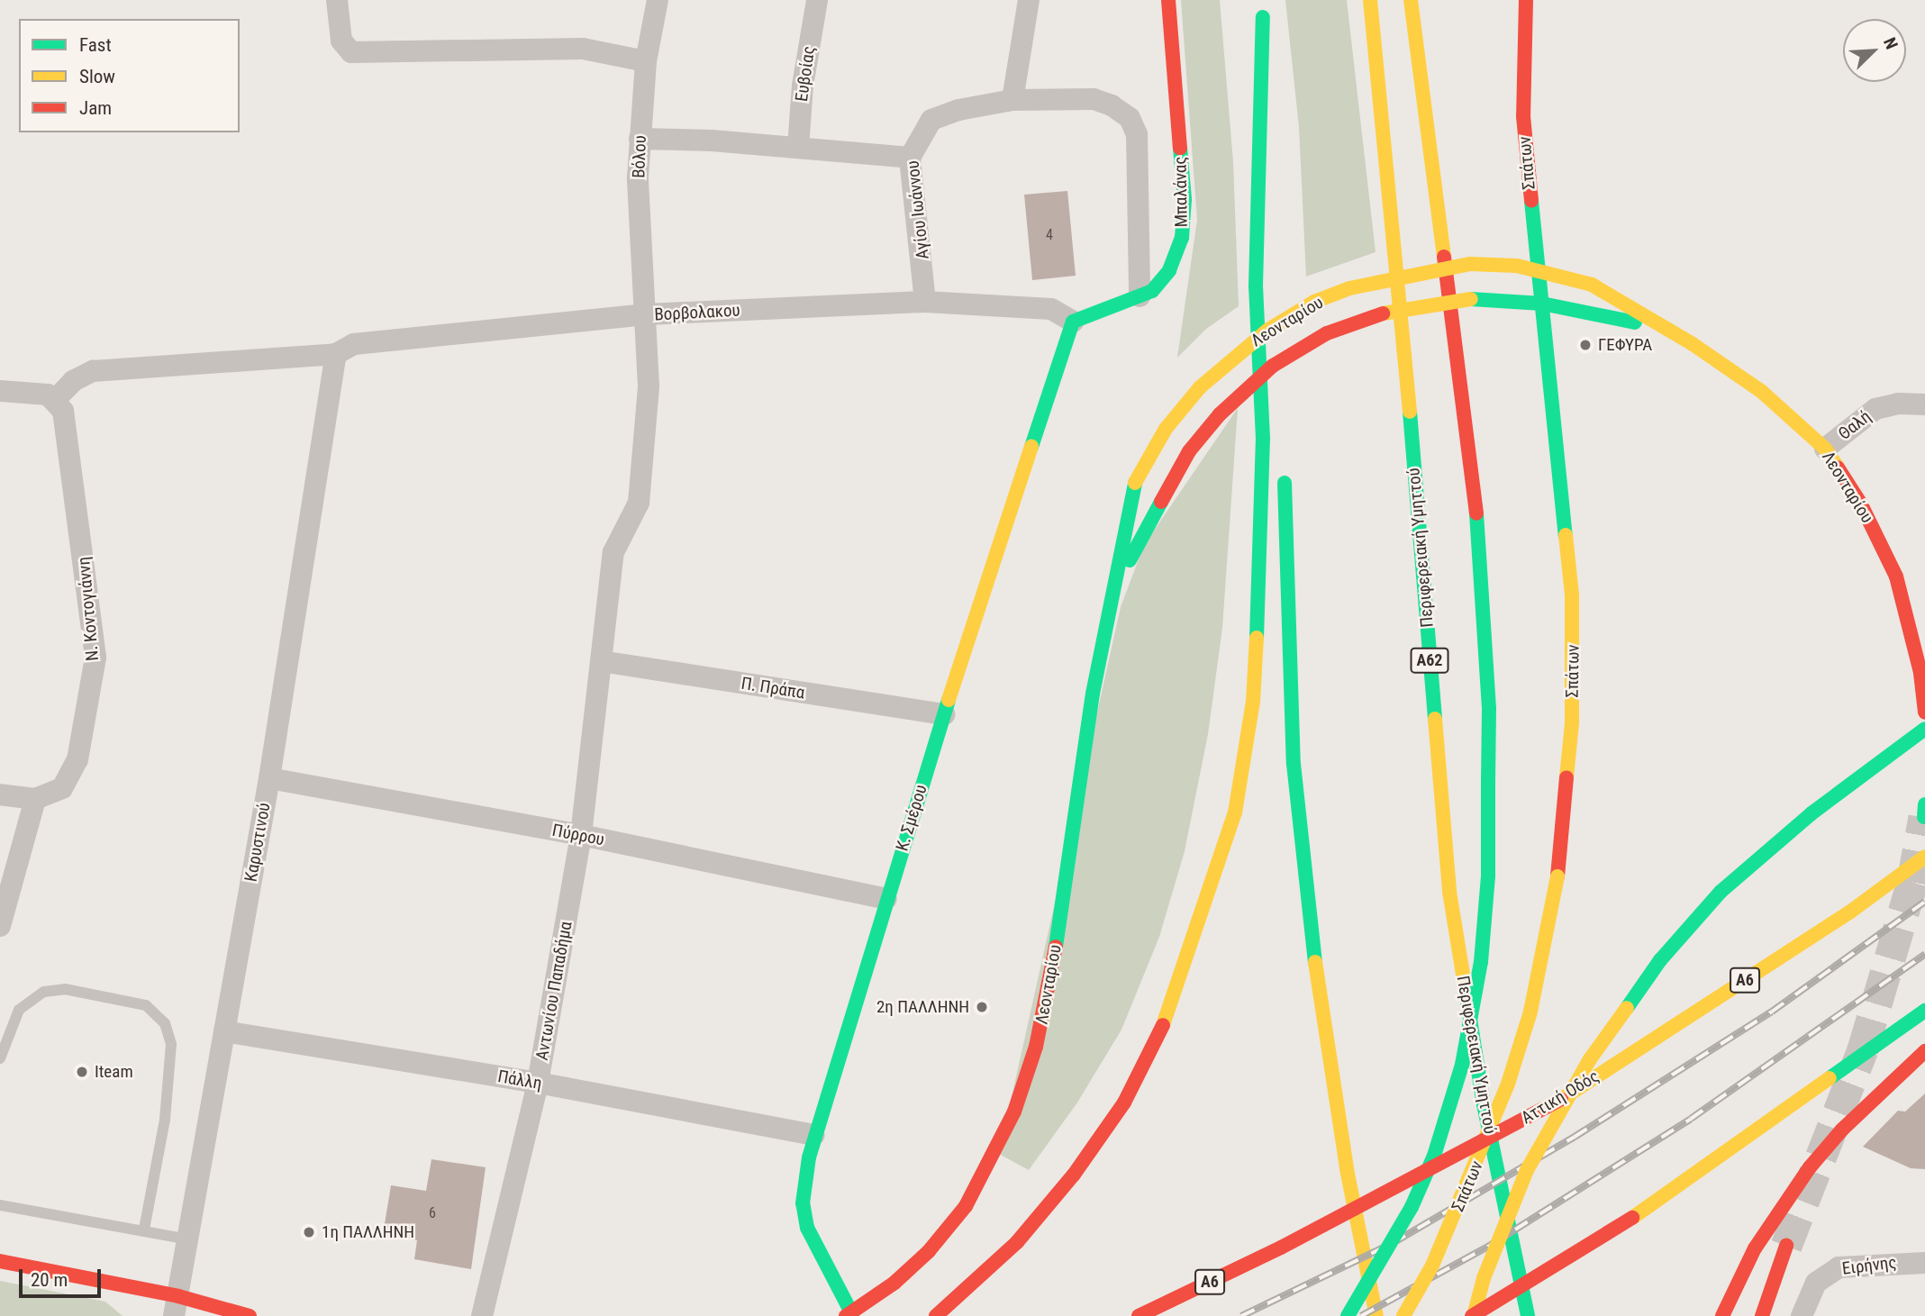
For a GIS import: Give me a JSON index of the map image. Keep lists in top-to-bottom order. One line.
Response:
{"streets":{"main road":["Σπάτων","Μπαλάνας","Λεονταρίου","Περιφερειακή Υμηττού","Α62","Κ. Σμέρου","Α6","Αττική Οδός"],"street":["Ευβοίας","Βόλου","Αγίου Ιωάννου","Βορβολακου","Θαλή","Ν. Koντογιάννη","Π. Πράπα","Πύρρου","Καρυστινού","Αντωνίου Παπαδήμα","Πάλλη","Ειρήνης"]},"crossings":[["Βόλου","Βορβολακου"],["Βόλου","Π. Πράπα"],["Βόλου","Αντωνίου Παπαδήμα"],["Σπάτων","Λεονταρίου"],["Μπαλάνας","Αγίου Ιωάννου"],["Μπαλάνας","Βορβολακου"],["Μπαλάνας","Κ. Σμέρου"],["Αγίου Ιωάννου","Βορβολακου"],["Βορβολακου","Ν. Koντογιάννη"],["Βορβολακου","Κ. Σμέρου"],["Βορβολακου","Καρυστινού"],["Λεονταρίου","Θαλή"],["Λεονταρίου","Κ. Σμέρου"],["Π. Πράπα","Κ. Σμέρου"],["Π. Πράπα","Αντωνίου Παπαδήμα"],["Κ. Σμέρου","Πύρρου"],["Κ. Σμέρου","Πάλλη"],["Πύρρου","Καρυστινού"],["Πύρρου","Αντωνίου Παπαδήμα"],["Καρυστινού","Πάλλη"],["Αντωνίου Παπαδήμα","Πάλλη"]],"places":["ΓΕΦΥΡΑ","2η ΠΑΛΛΗΝΗ","Iteam","1η ΠΑΛΛΗΝΗ"],"house_numbers":["4","6"],"legend":["Fast","Slow","Jam"],"scale_bar":"20 m","north":"top right"}
